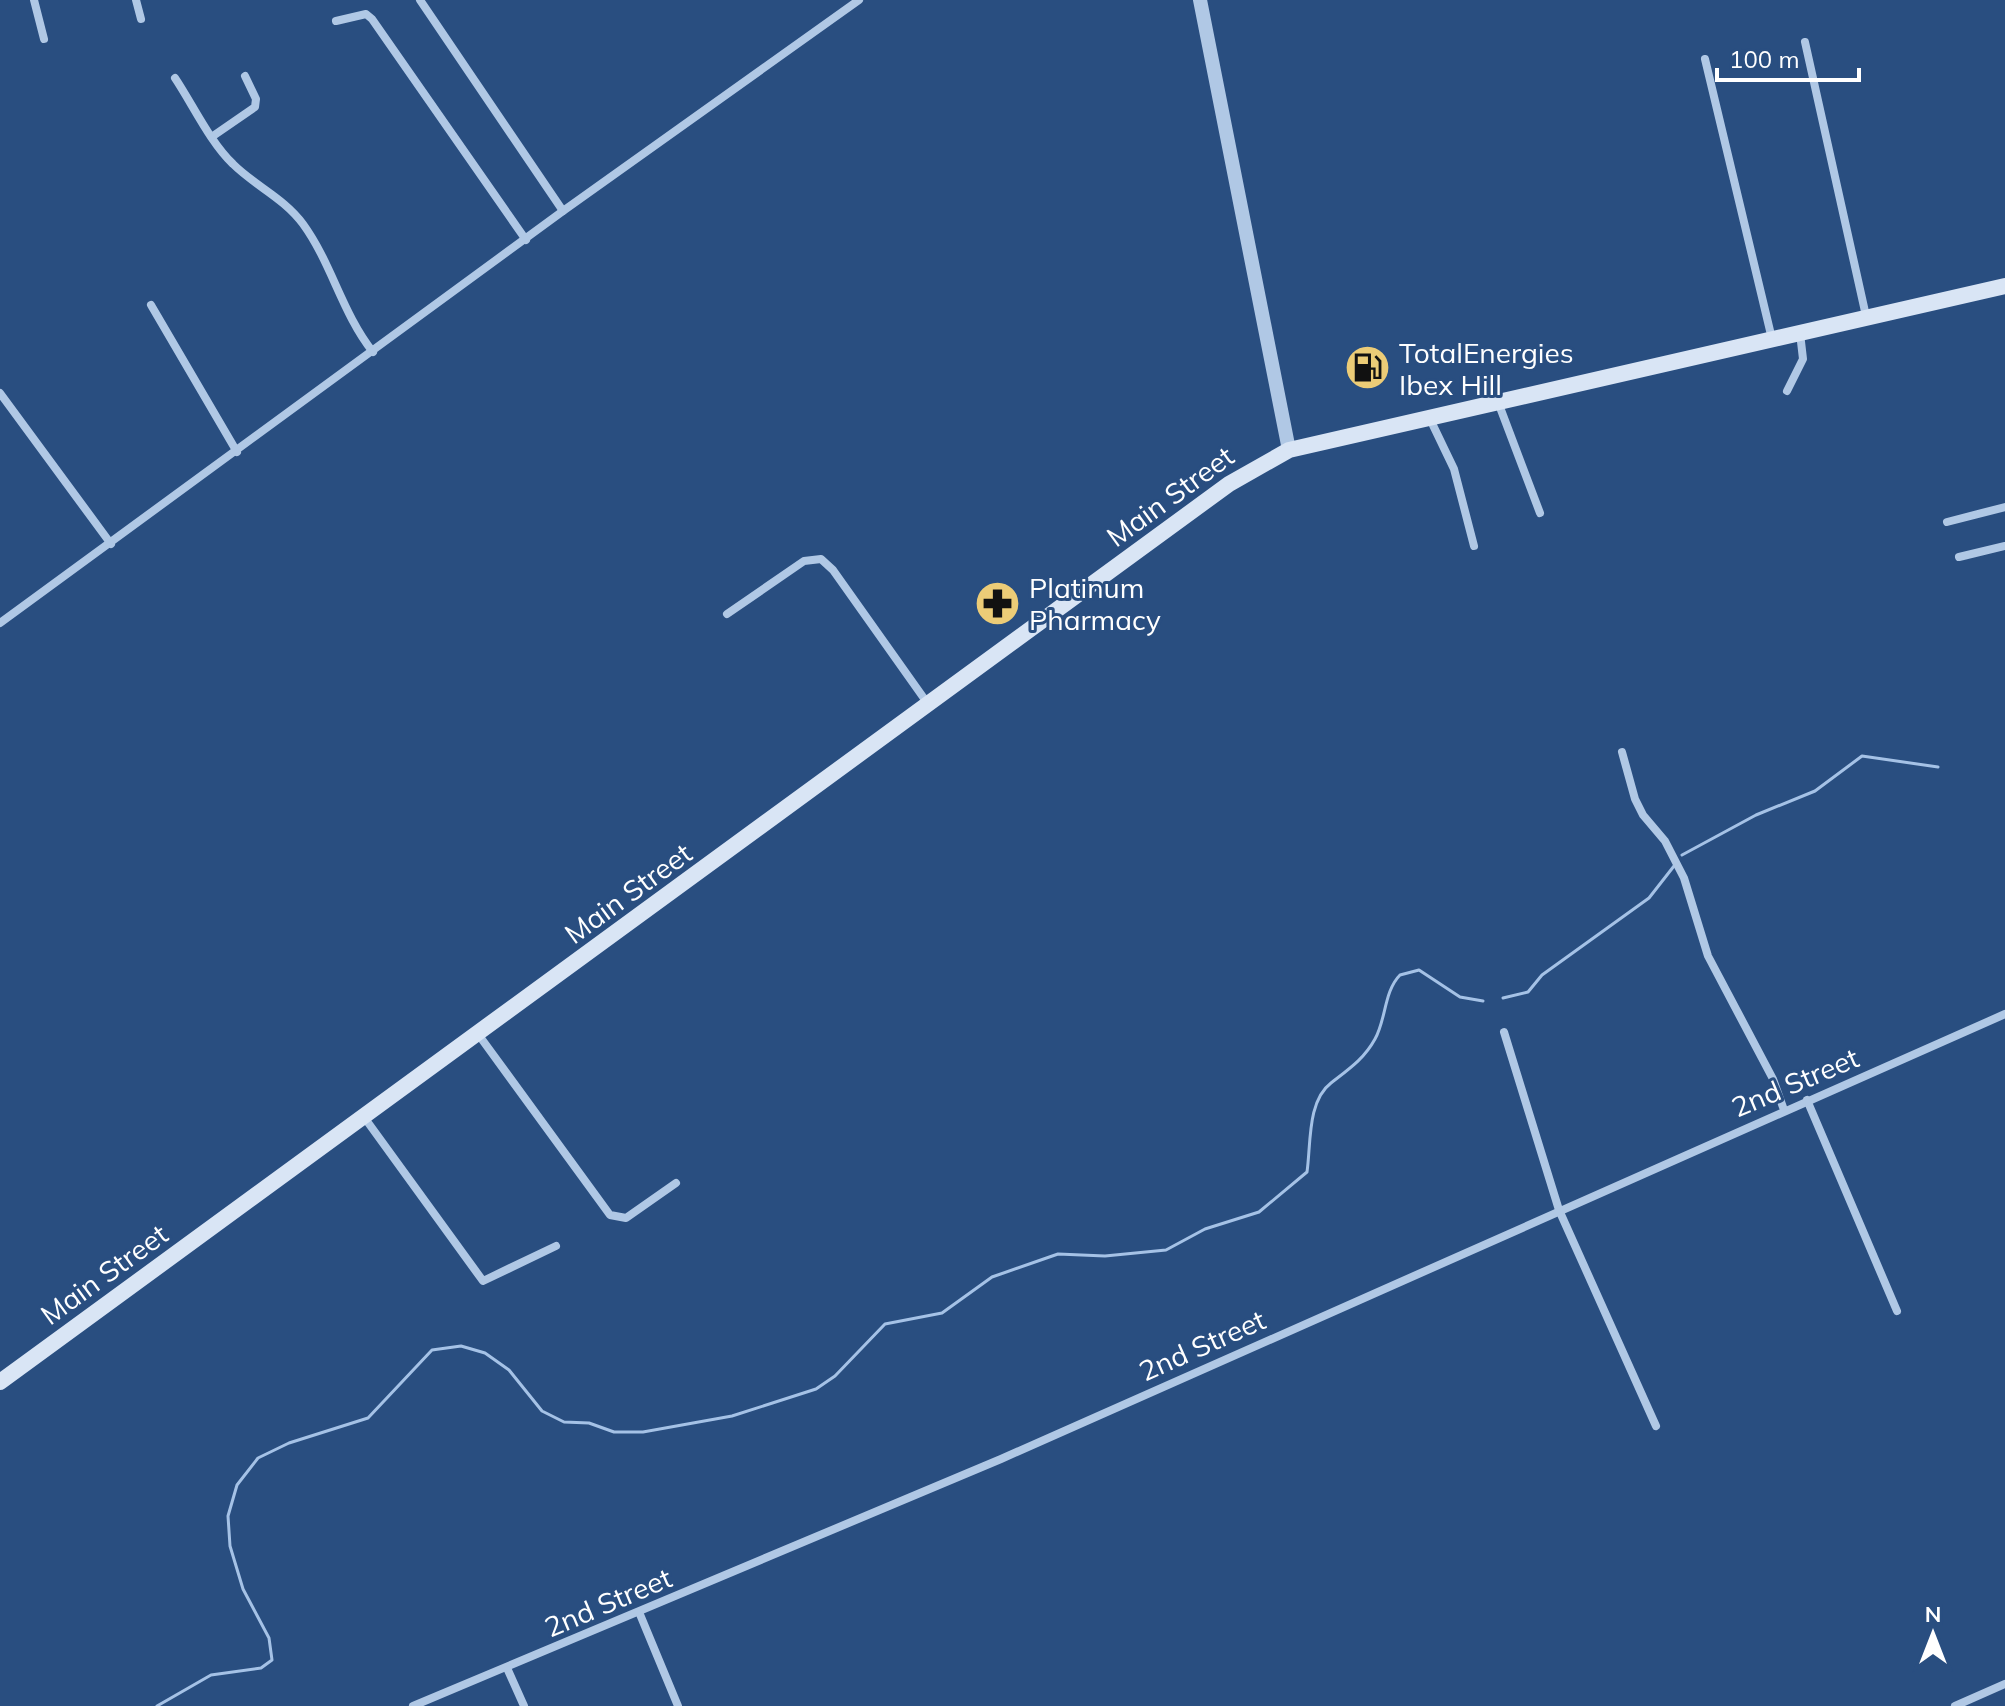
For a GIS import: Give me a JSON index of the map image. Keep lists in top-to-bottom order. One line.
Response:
{"streets":{"main road":["Main Street"],"street":["2nd Street"]},"places":{"fuel station":["TotalEnergies Ibex Hill"],"pharmacy":["Platinum Pharmacy"]},"scale_bar":"100 m","north":"top"}
